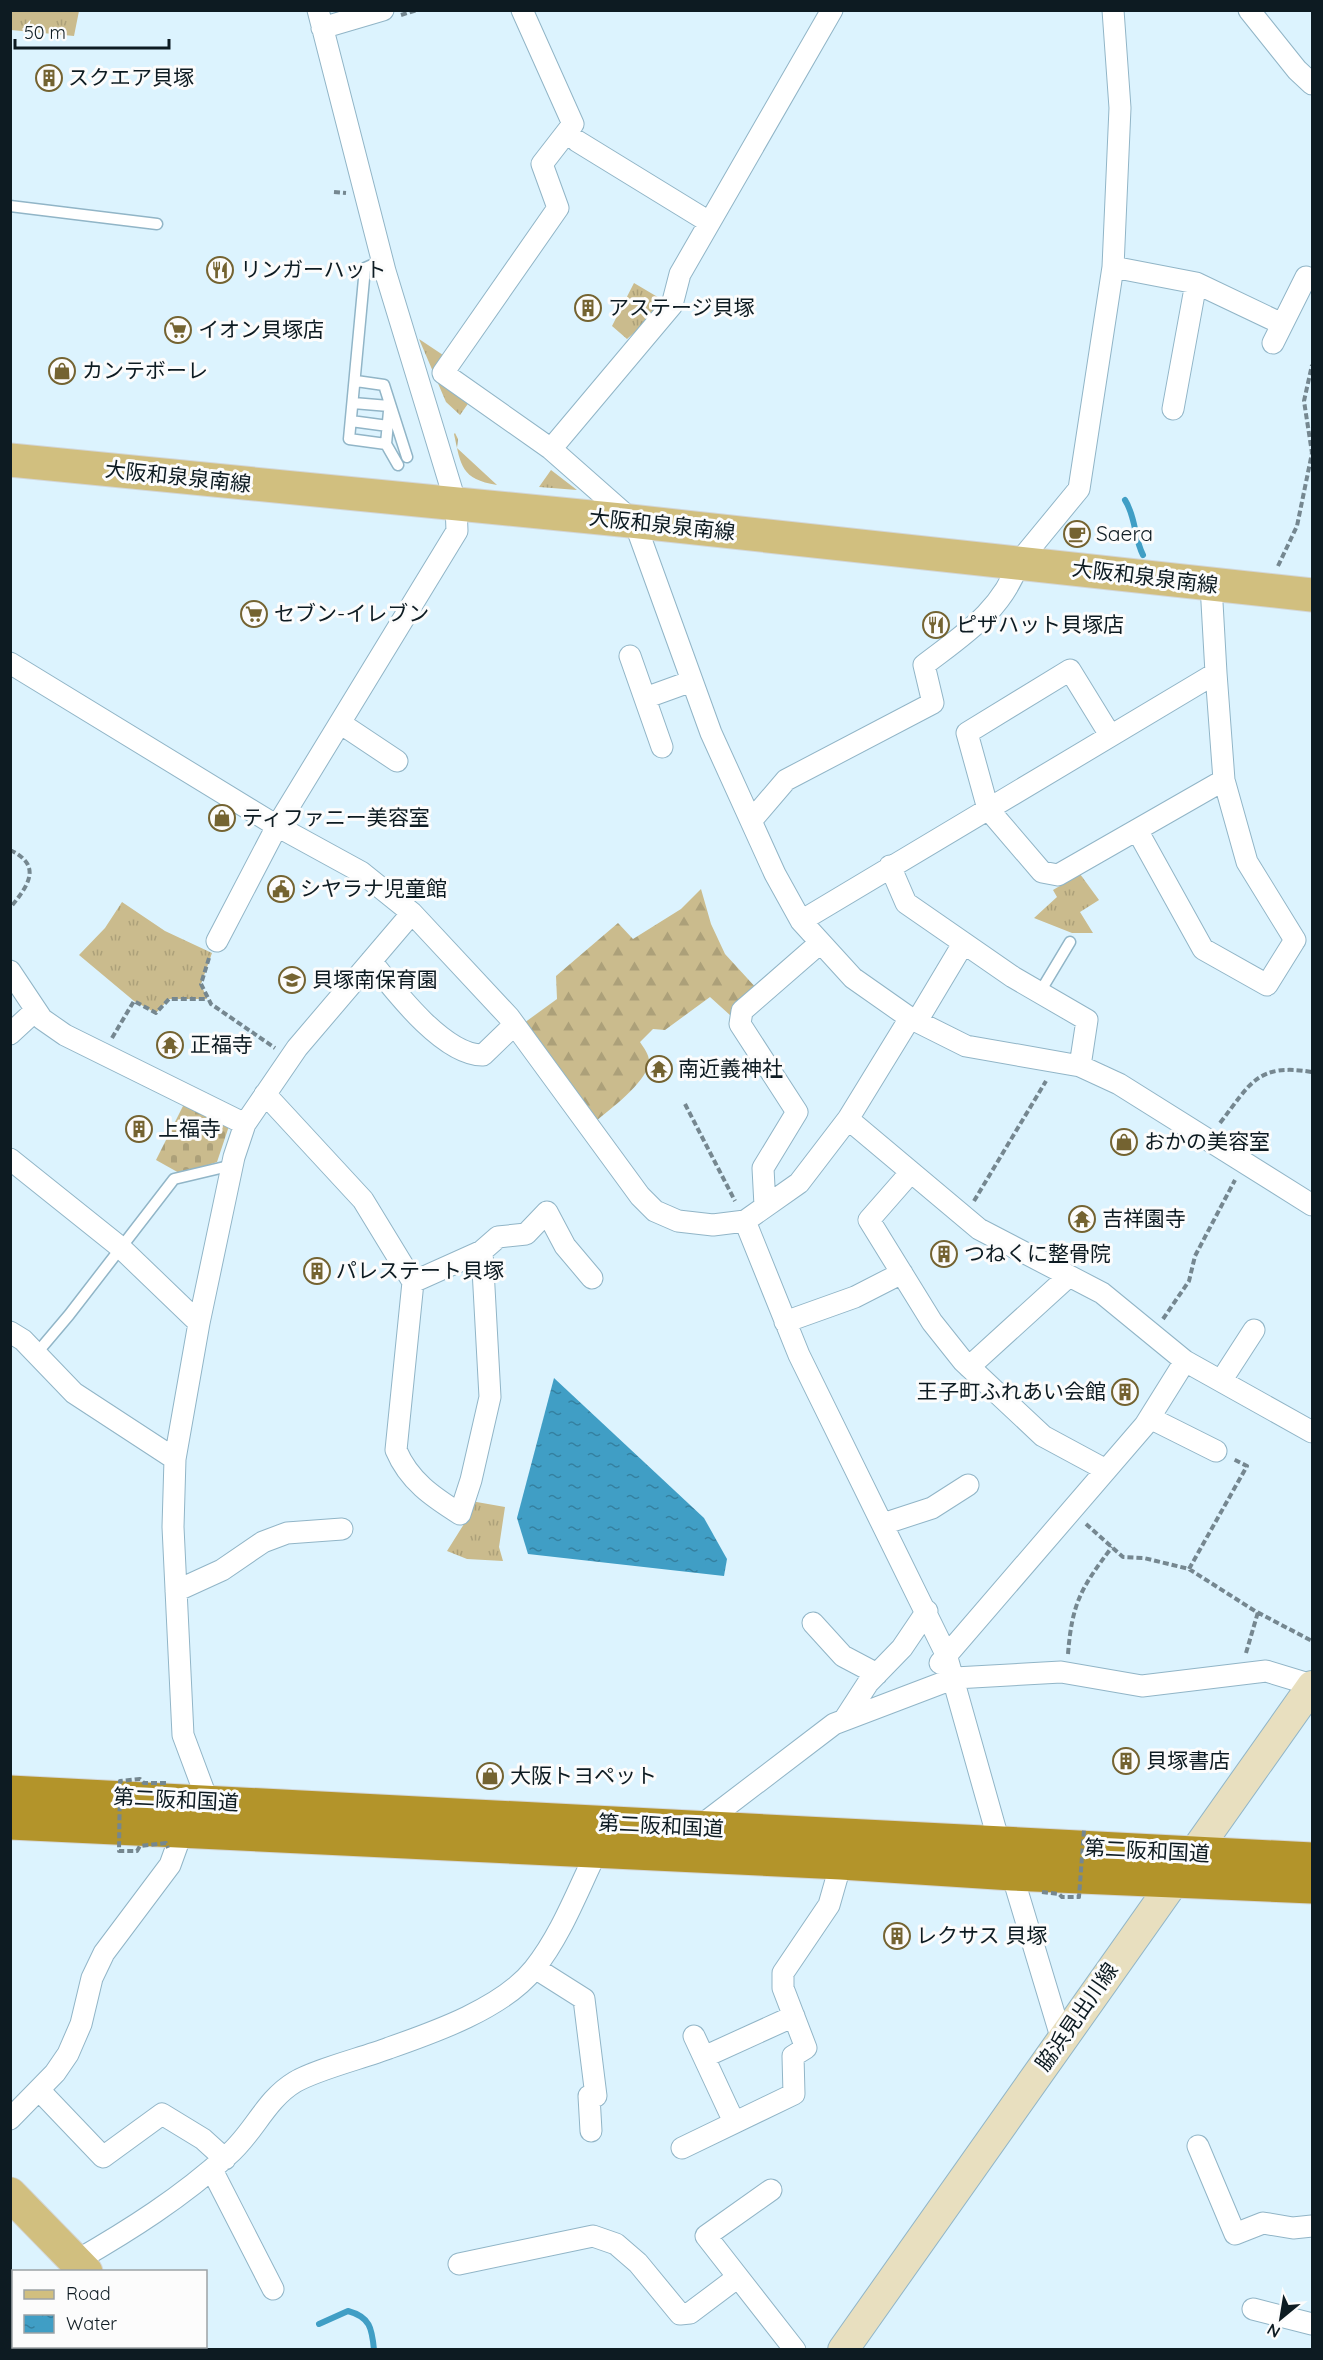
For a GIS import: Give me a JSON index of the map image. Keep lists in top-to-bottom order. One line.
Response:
{"streets":{"highway":["第二阪和国道"],"main road":["大阪和泉泉南線"],"street":["脇浜見出川線"]},"crossings":[["第二阪和国道","脇浜見出川線"]],"places":{"building":["スクエア貝塚","アステージ貝塚","上福寺","つねくに整骨院","パレステート貝塚","王子町ふれあい会館","貝塚書店","レクサス 貝塚"],"restaurant":["リンガーハット","ピザハット貝塚店"],"supermarket":["イオン貝塚店","セブン-イレブン"],"shop":["カンテボーレ","ティファニー美容室","おかの美容室","大阪トヨペット"],"cafe":["Saera"],"public building":["シヤラナ児童館"],"school or university":["貝塚南保育園"],"temple":["正福寺","南近義神社","吉祥園寺"]},"legend":["Road","Water"],"scale_bar":"50 m","north":"bottom left"}
